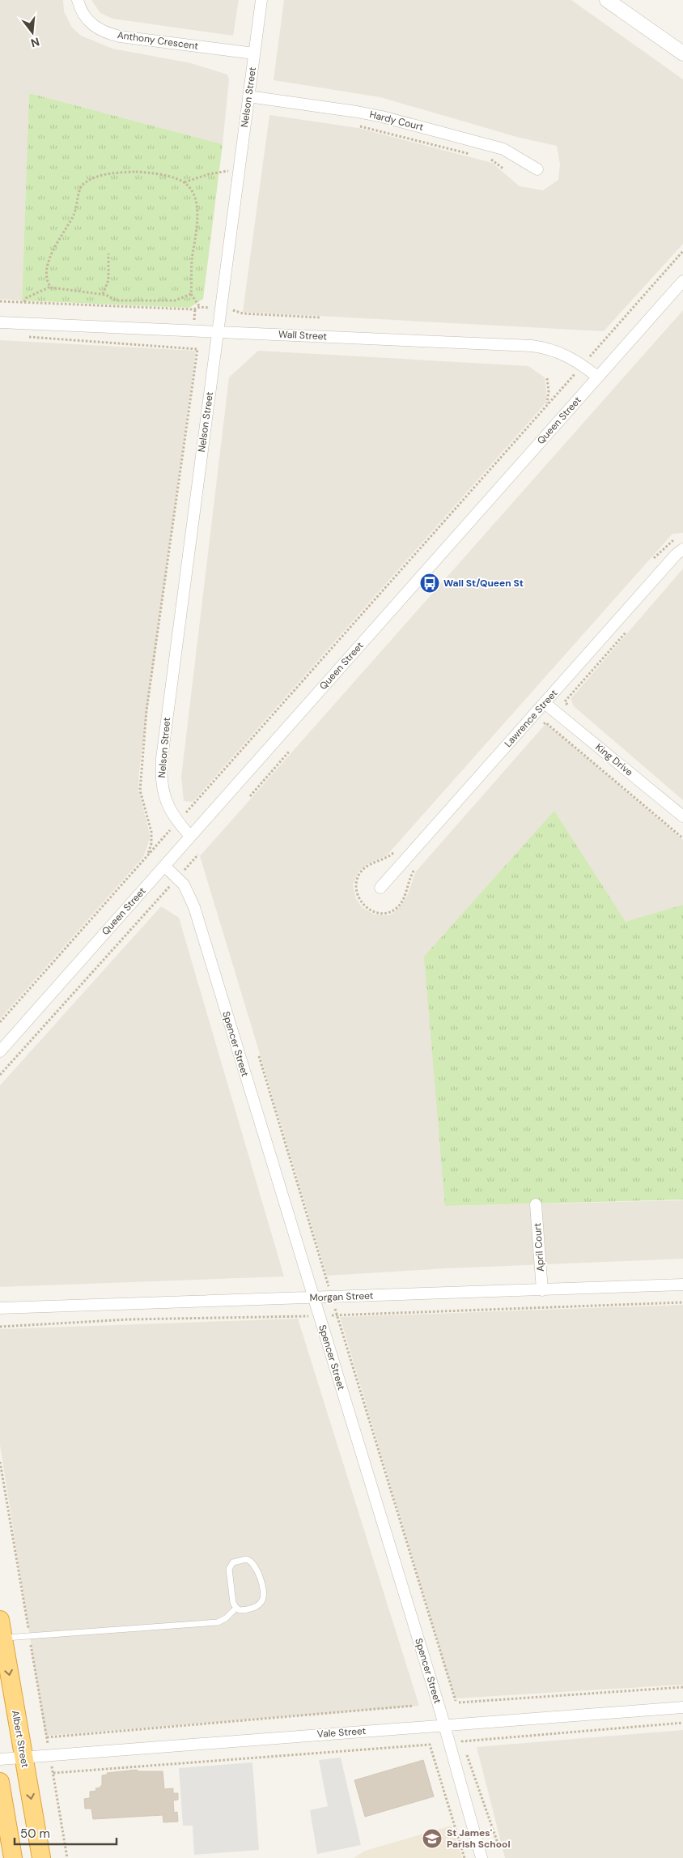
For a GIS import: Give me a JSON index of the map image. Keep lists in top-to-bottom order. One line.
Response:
{"streets":{"highway":["Albert Street"],"street":["Anthony Crescent","Nelson Street","Hardy Court","Wall Street","Queen Street","Lawrence Street","King Drive","Spencer Street","April Court","Morgan Street","Vale Street"]},"crossings":[["Anthony Crescent","Nelson Street"],["Nelson Street","Hardy Court"],["Nelson Street","Wall Street"],["Nelson Street","Queen Street"],["Wall Street","Queen Street"],["Queen Street","Spencer Street"],["Lawrence Street","King Drive"],["Spencer Street","Morgan Street"],["Spencer Street","Vale Street"],["April Court","Morgan Street"],["Vale Street","Albert Street"]],"places":{"bus stop":["Wall St/Queen St"],"school or university":["St James' Parish School"]},"scale_bar":"50 m","north":"bottom"}
